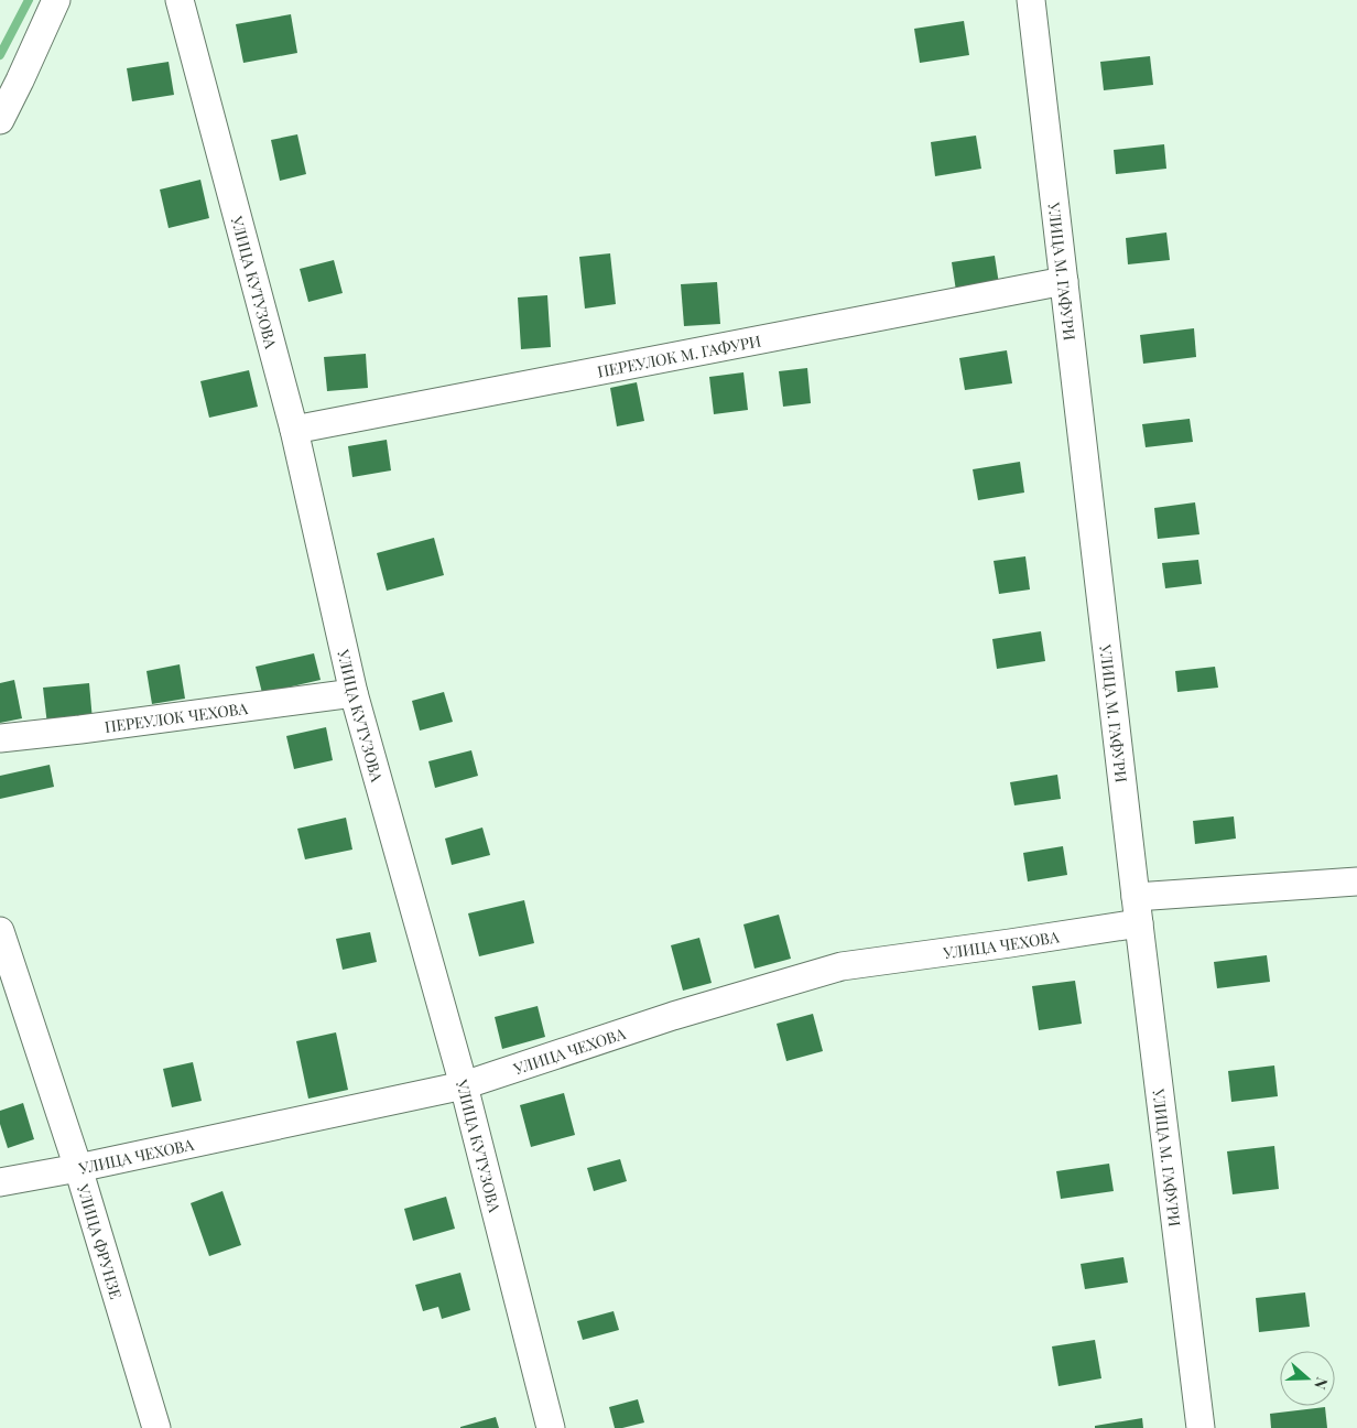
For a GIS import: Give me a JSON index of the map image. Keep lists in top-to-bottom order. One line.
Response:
{"streets":{"street":["УЛИЦА М. ГАФУРИ","УЛИЦА КУТУЗОВА","ПЕРЕУЛОК М. ГАФУРИ","ПЕРЕУЛОК ЧЕХОВА","УЛИЦА ЧЕХОВА","УЛИЦА ФРУНЗЕ"]},"crossings":[["УЛИЦА М. ГАФУРИ","ПЕРЕУЛОК М. ГАФУРИ"],["УЛИЦА М. ГАФУРИ","УЛИЦА ЧЕХОВА"],["УЛИЦА КУТУЗОВА","ПЕРЕУЛОК М. ГАФУРИ"],["УЛИЦА КУТУЗОВА","ПЕРЕУЛОК ЧЕХОВА"],["УЛИЦА КУТУЗОВА","УЛИЦА ЧЕХОВА"],["УЛИЦА ЧЕХОВА","УЛИЦА ФРУНЗЕ"]],"north":"right"}
